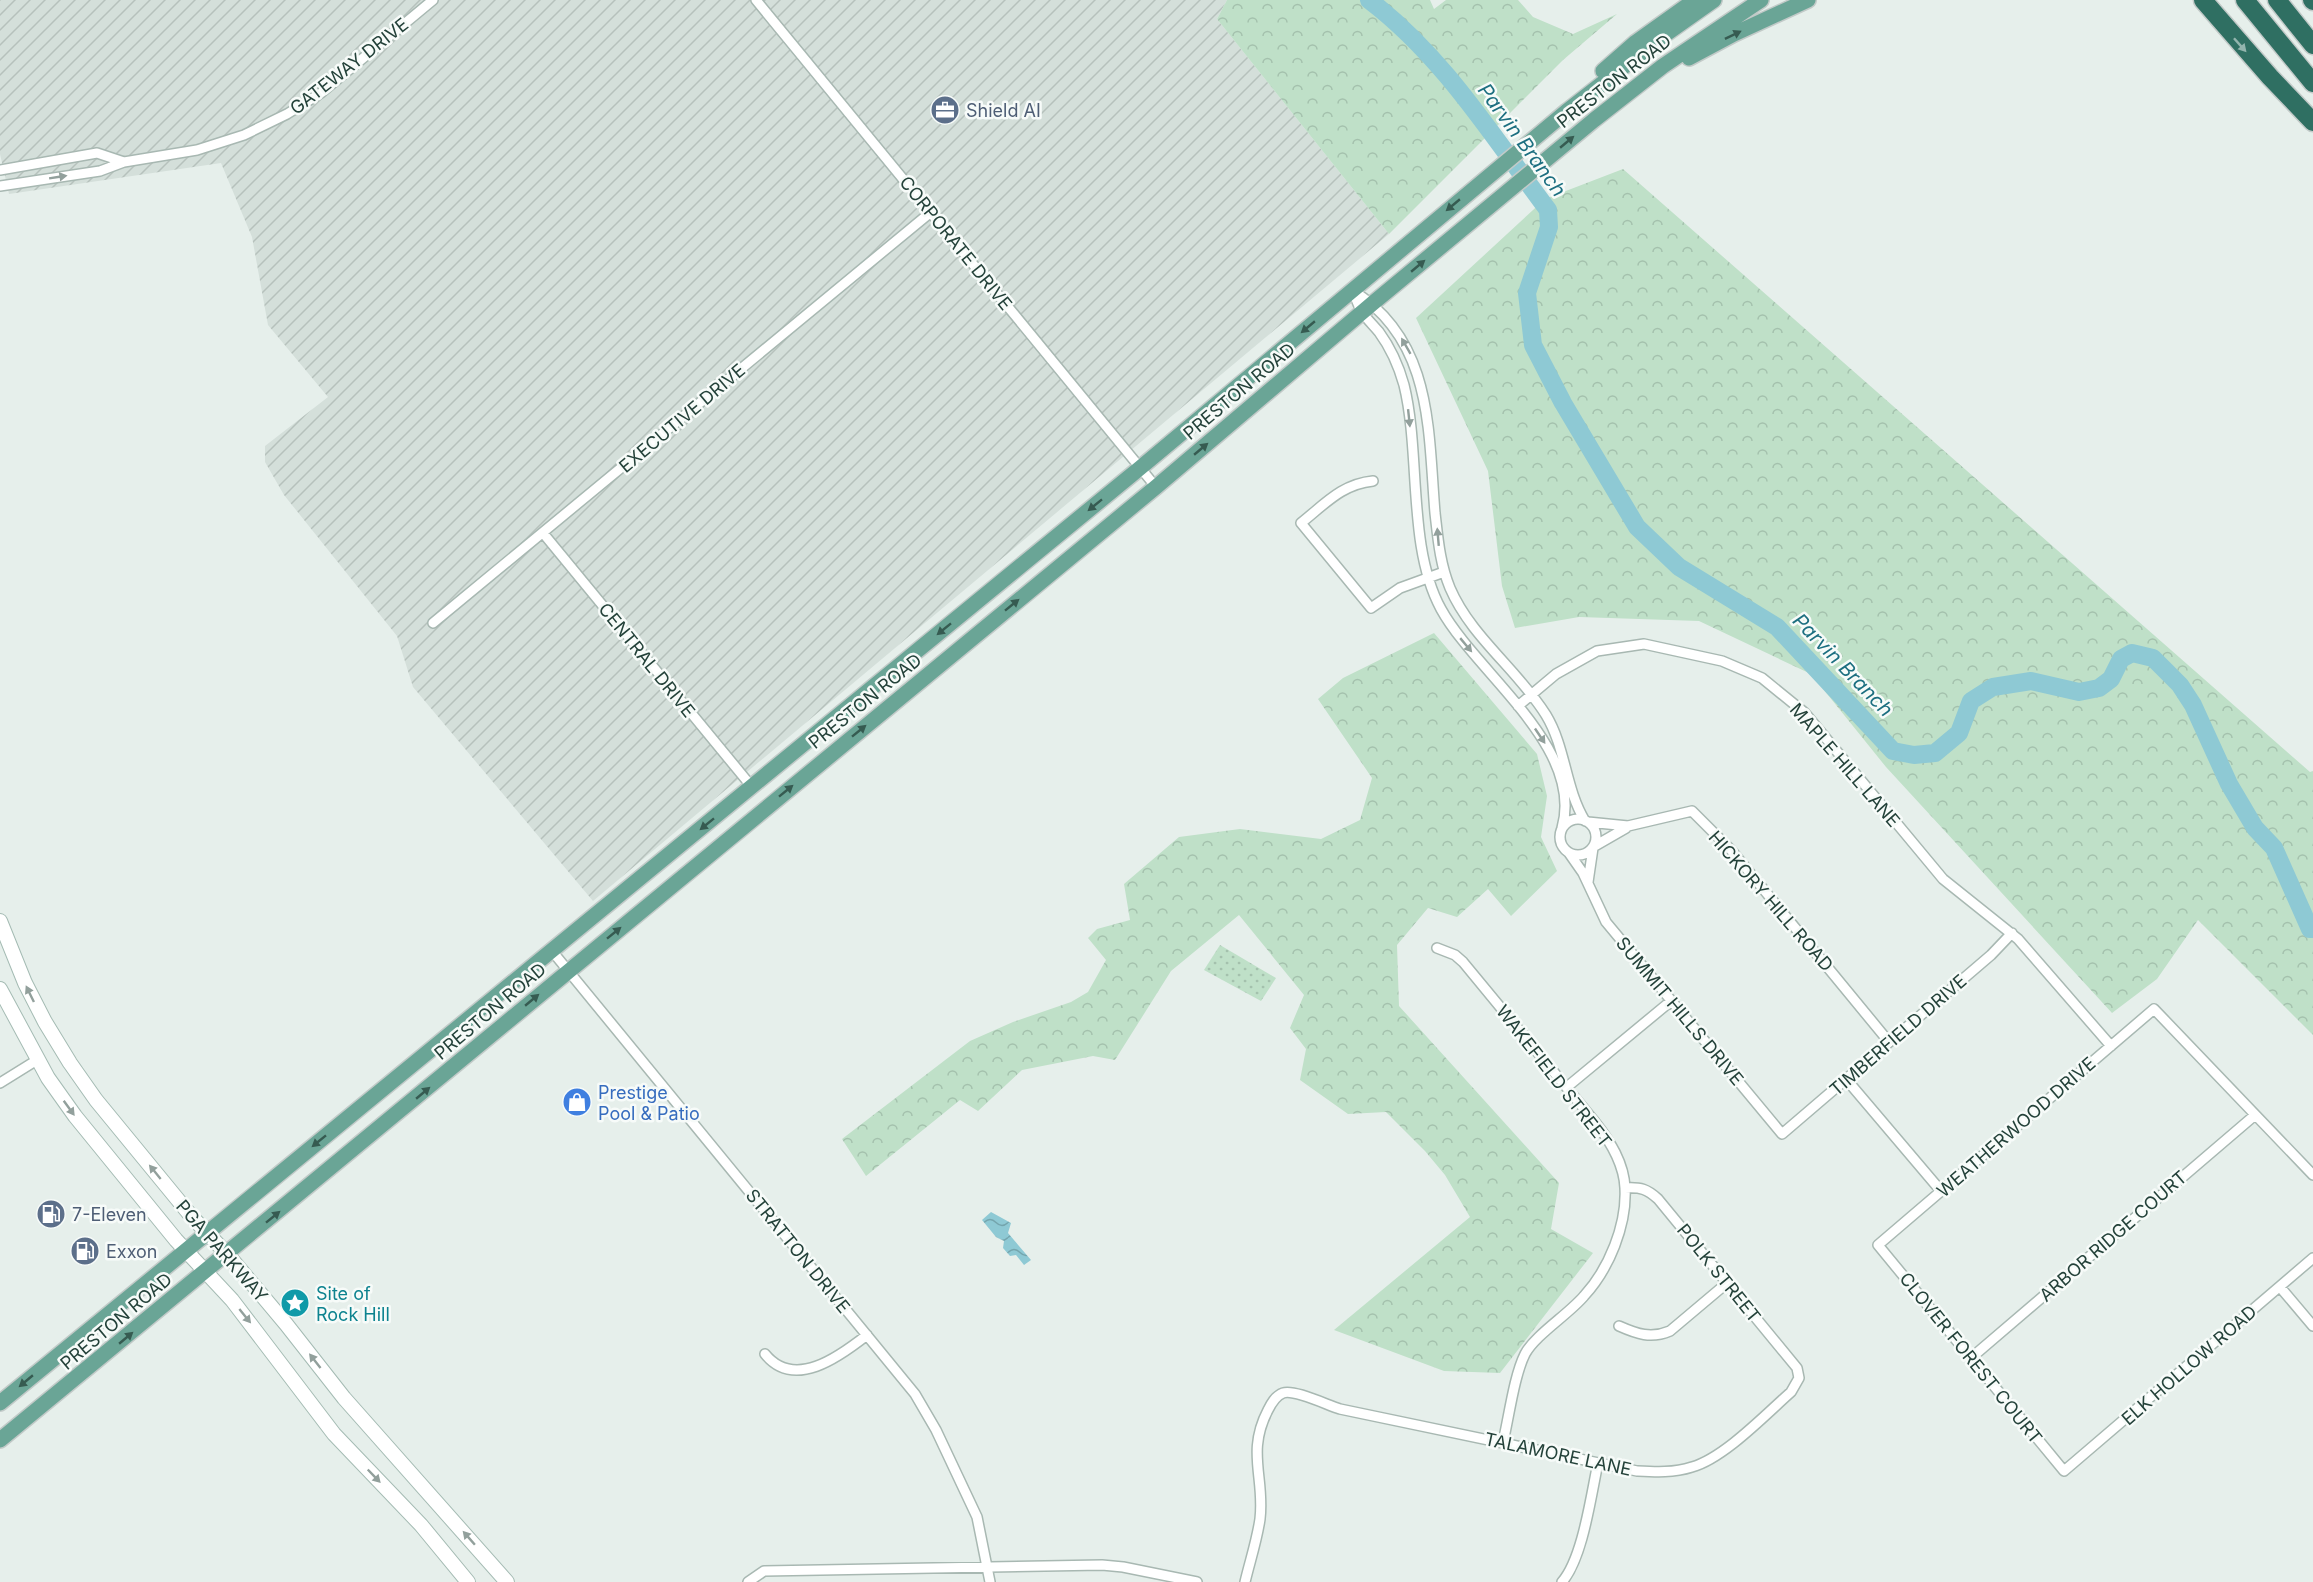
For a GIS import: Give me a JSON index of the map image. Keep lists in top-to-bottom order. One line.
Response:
{"streets":{"main road":["PRESTON ROAD","PGA PARKWAY"],"street":["GATEWAY DRIVE","CORPORATE DRIVE","EXECUTIVE DRIVE","CENTRAL DRIVE","MAPLE HILL LANE","HICKORY HILL ROAD","SUMMIT HILLS DRIVE","TIMBERFIELD DRIVE","WAKEFIELD STREET","WEATHERWOOD DRIVE","ARBOR RIDGE COURT","STRATTON DRIVE","POLK STREET","CLOVER FOREST COURT","ELK HOLLOW ROAD","TALAMORE LANE"]},"crossings":[["PRESTON ROAD","CORPORATE DRIVE"],["PRESTON ROAD","CENTRAL DRIVE"],["PRESTON ROAD","PGA PARKWAY"],["PRESTON ROAD","STRATTON DRIVE"],["CORPORATE DRIVE","EXECUTIVE DRIVE"],["EXECUTIVE DRIVE","CENTRAL DRIVE"],["MAPLE HILL LANE","TIMBERFIELD DRIVE"],["MAPLE HILL LANE","WEATHERWOOD DRIVE"],["HICKORY HILL ROAD","SUMMIT HILLS DRIVE"],["HICKORY HILL ROAD","TIMBERFIELD DRIVE"],["SUMMIT HILLS DRIVE","TIMBERFIELD DRIVE"],["WAKEFIELD STREET","POLK STREET"],["WAKEFIELD STREET","TALAMORE LANE"],["WEATHERWOOD DRIVE","ARBOR RIDGE COURT"],["WEATHERWOOD DRIVE","CLOVER FOREST COURT"],["ARBOR RIDGE COURT","CLOVER FOREST COURT"],["POLK STREET","TALAMORE LANE"],["CLOVER FOREST COURT","ELK HOLLOW ROAD"]],"water":["Parvin Branch"],"places":{"office":["Shield AI"],"shop":["Prestige Pool & Patio"],"fuel station":["7-Eleven","Exxon"],"place":["Site of Rock Hill"]}}
